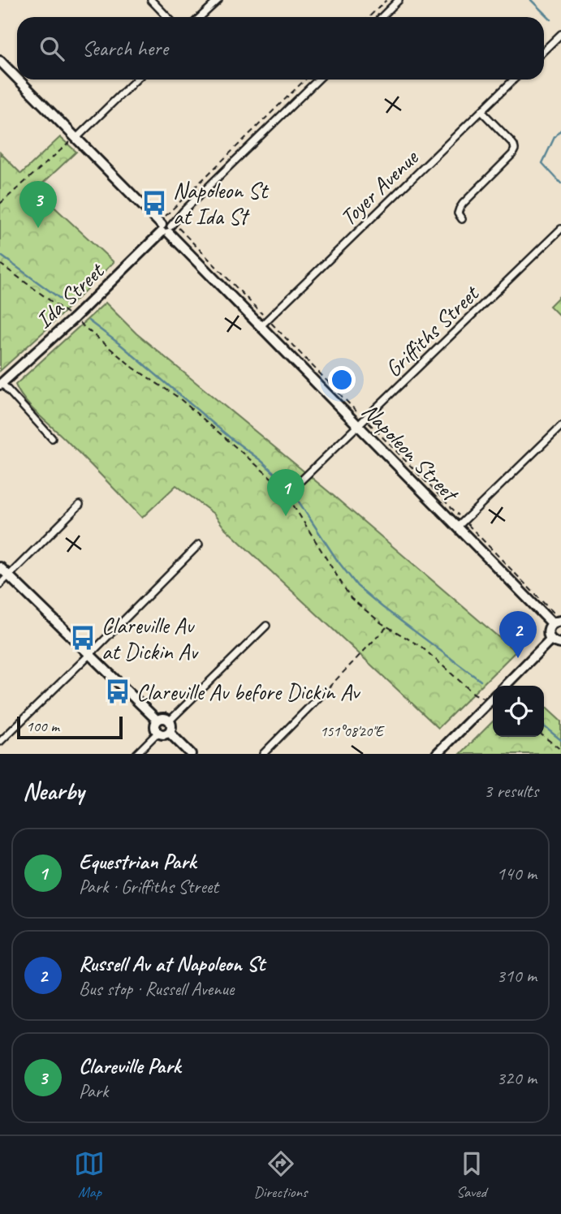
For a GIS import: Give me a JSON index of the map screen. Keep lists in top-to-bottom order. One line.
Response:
{"streets":{"street":["Toyer Avenue","Ida Street","Griffiths Street","Napoleon Street"]},"crossings":[["Toyer Avenue","Napoleon Street"],["Ida Street","Napoleon Street"],["Griffiths Street","Napoleon Street"]],"places":{"bus stop":["Napoleon St at Ida St","Clareville Av at Dickin Av","Clareville Av before Dickin Av"]},"scale_bar":"100 m","page":{"search":"Search here","pins":["3","1","2"],"scale":"100 m","heading":["Nearby","3 results"],"list":[{"mark":"1","name":"Equestrian Park","note":"Park · Griffiths Street","value":"140 m"},{"mark":"2","name":"Russell Av at Napoleon St","note":"Bus stop · Russell Avenue","value":"310 m"},{"mark":"3","name":"Clareville Park","note":"Park","value":"320 m"}],"nav":["Map","Directions","Saved"]},"coordinates":["151°08'20\"E"]}
